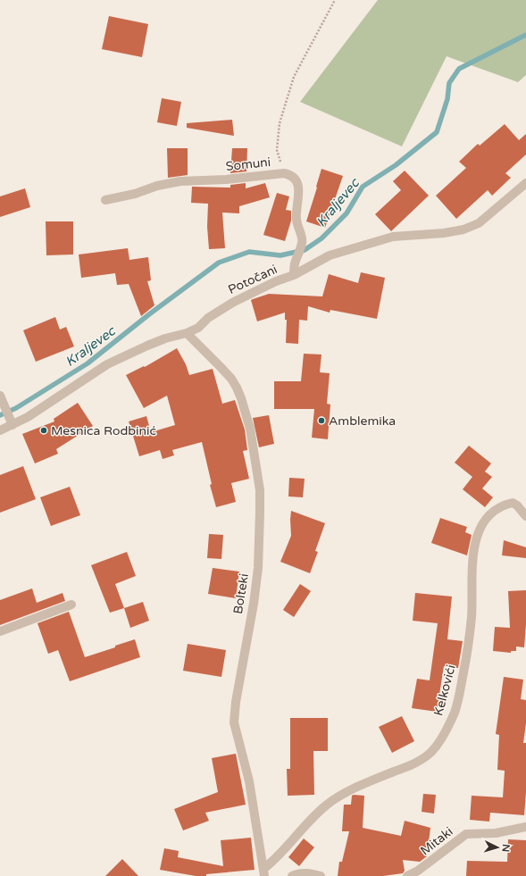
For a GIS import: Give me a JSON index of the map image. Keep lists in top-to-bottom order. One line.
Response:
{"streets":{"street":["Somuni","Potočani","Bolteki","Kelkovići","Mitaki"]},"crossings":[["Somuni","Potočani"],["Potočani","Bolteki"],["Bolteki","Kelkovići"]],"water":["Kraljevec"],"places":["Amblemika","Mesnica Rodbinić"],"north":"right"}
